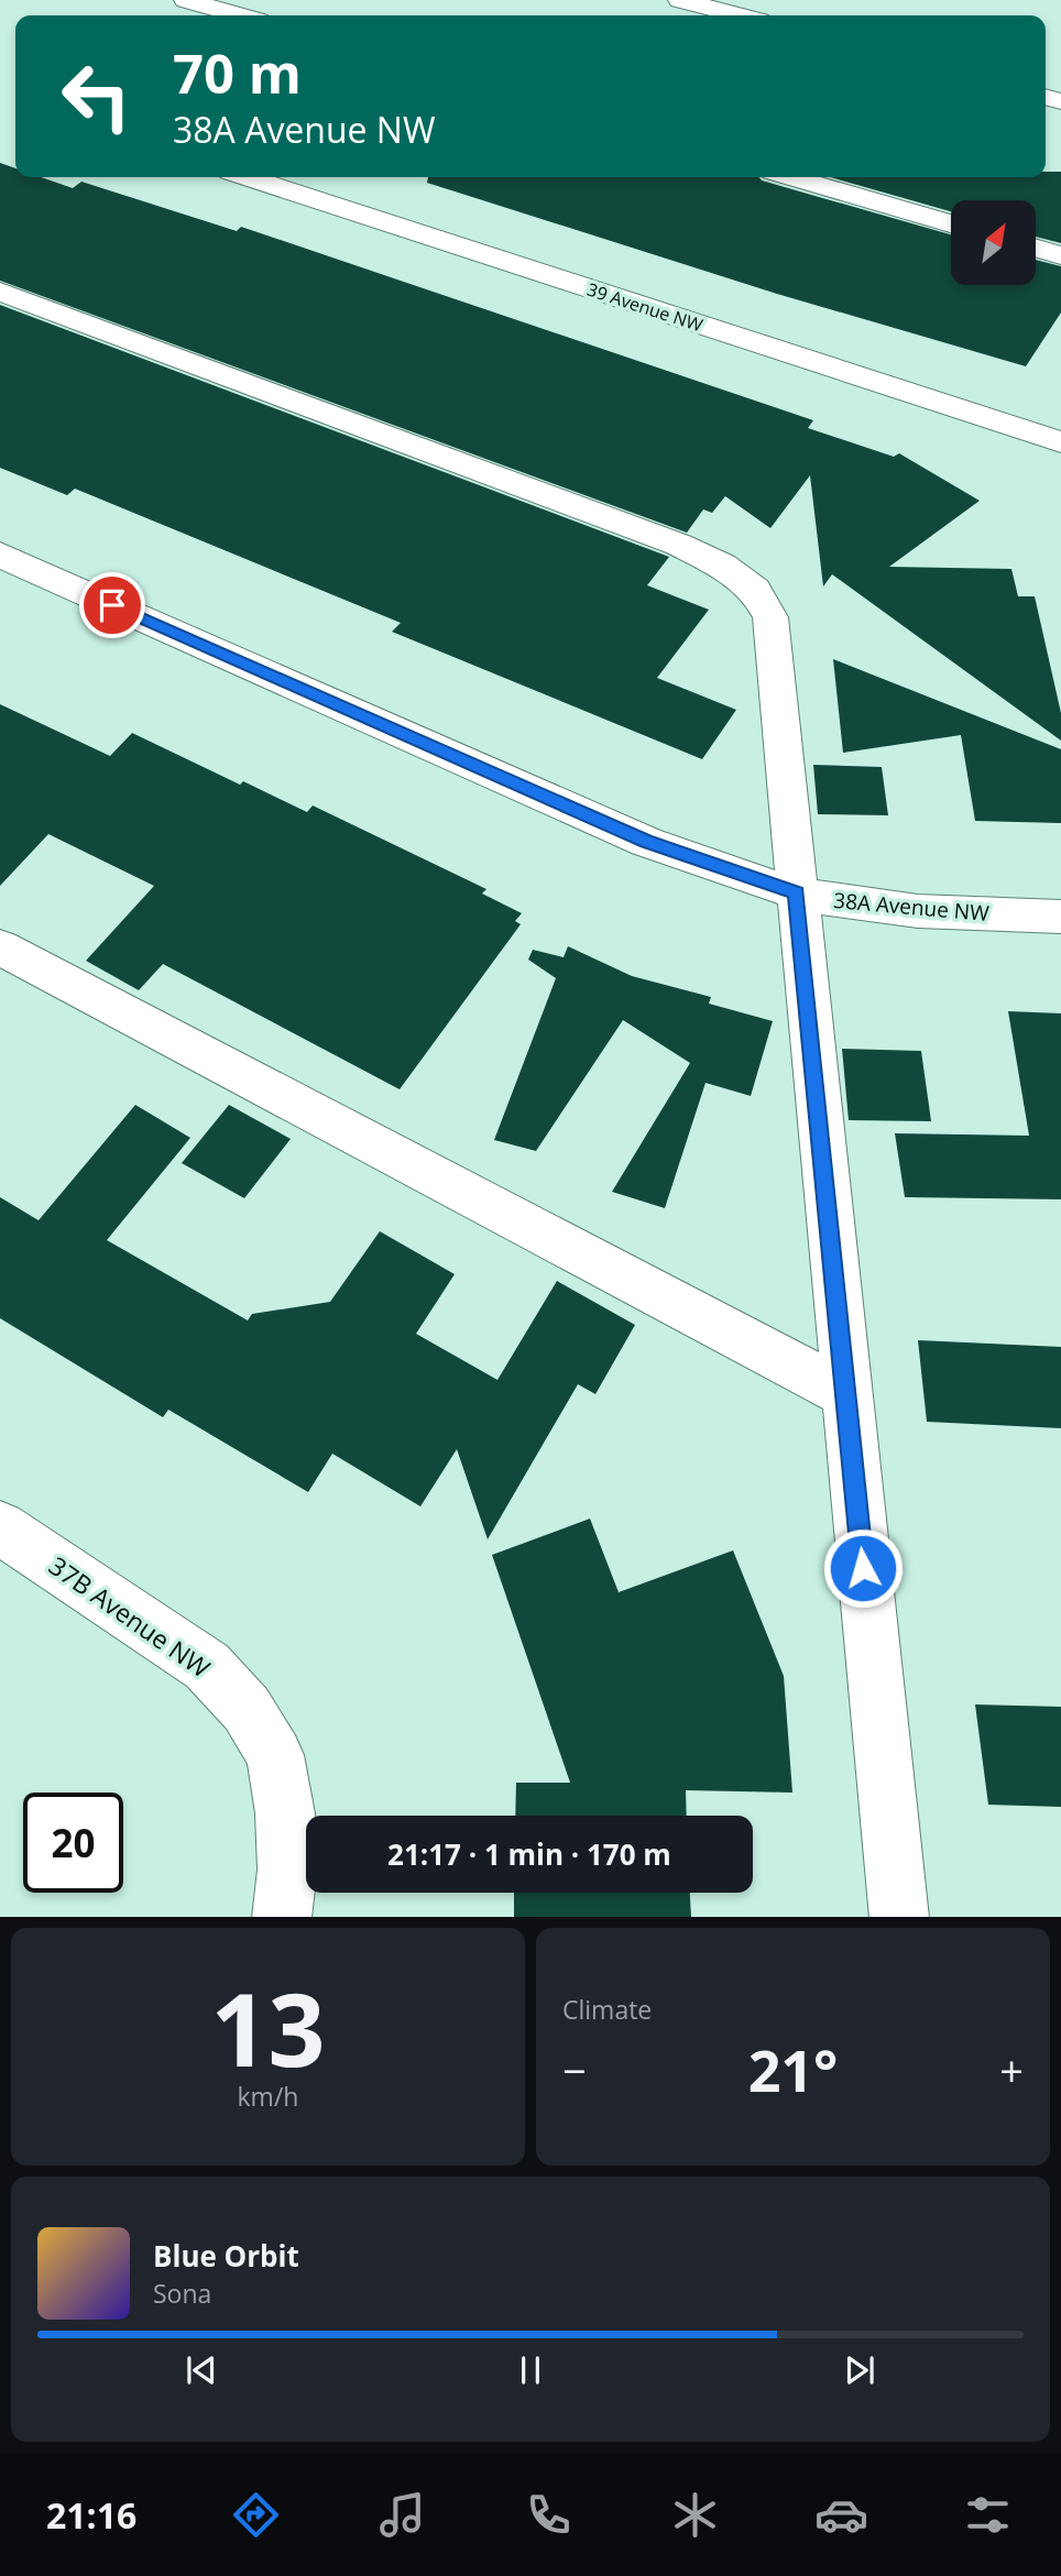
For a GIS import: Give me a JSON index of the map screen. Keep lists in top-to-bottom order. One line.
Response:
{"streets":{"street":["39 Avenue NW","38A Avenue NW","37B Avenue NW"]},"north":"top right","page":{"turn":["70 m","38A Avenue NW"],"limit":"20","trip":"21:17 · 1 min · 170 m","tile":[["13","km/h"],"Climate"],"heat":["−","21°","+"],"song":["Blue Orbit","Sona"],"tabs":"21:16"}}
